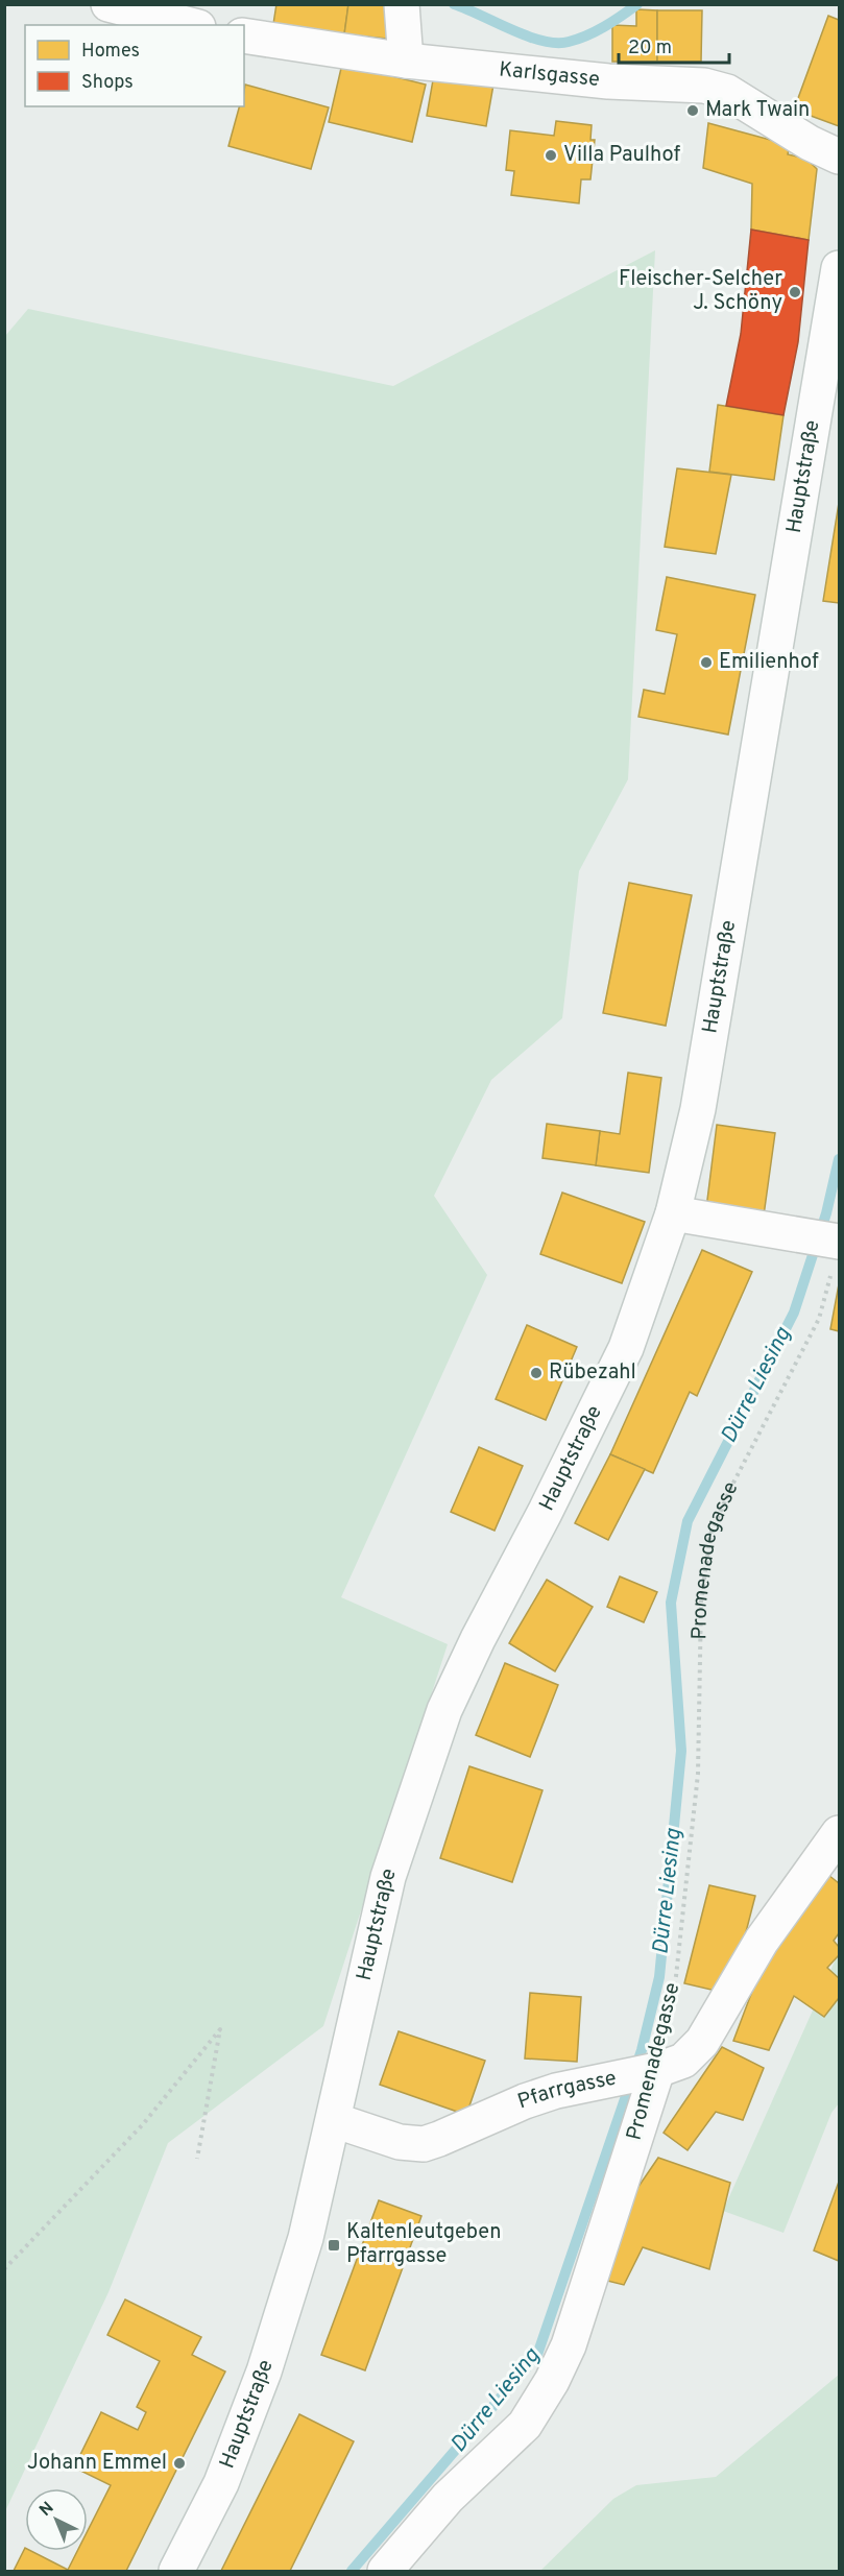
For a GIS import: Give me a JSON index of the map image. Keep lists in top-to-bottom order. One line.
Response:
{"streets":{"main road":["Karlsgasse","Hauptstraße","Promenadegasse","Pfarrgasse"]},"crossings":[["Hauptstraße","Pfarrgasse"],["Promenadegasse","Pfarrgasse"]],"water":["Dürre Liesing"],"places":{"other":["Mark Twain","Villa Paulhof","Fleischer-Selcher J. Schöny","Emilienhof","Rübezahl","Johann Emmel"],"transit":["Kaltenleutgeben Pfarrgasse"]},"legend":["Homes","Shops"],"scale_bar":"20 m","north":"top left"}
